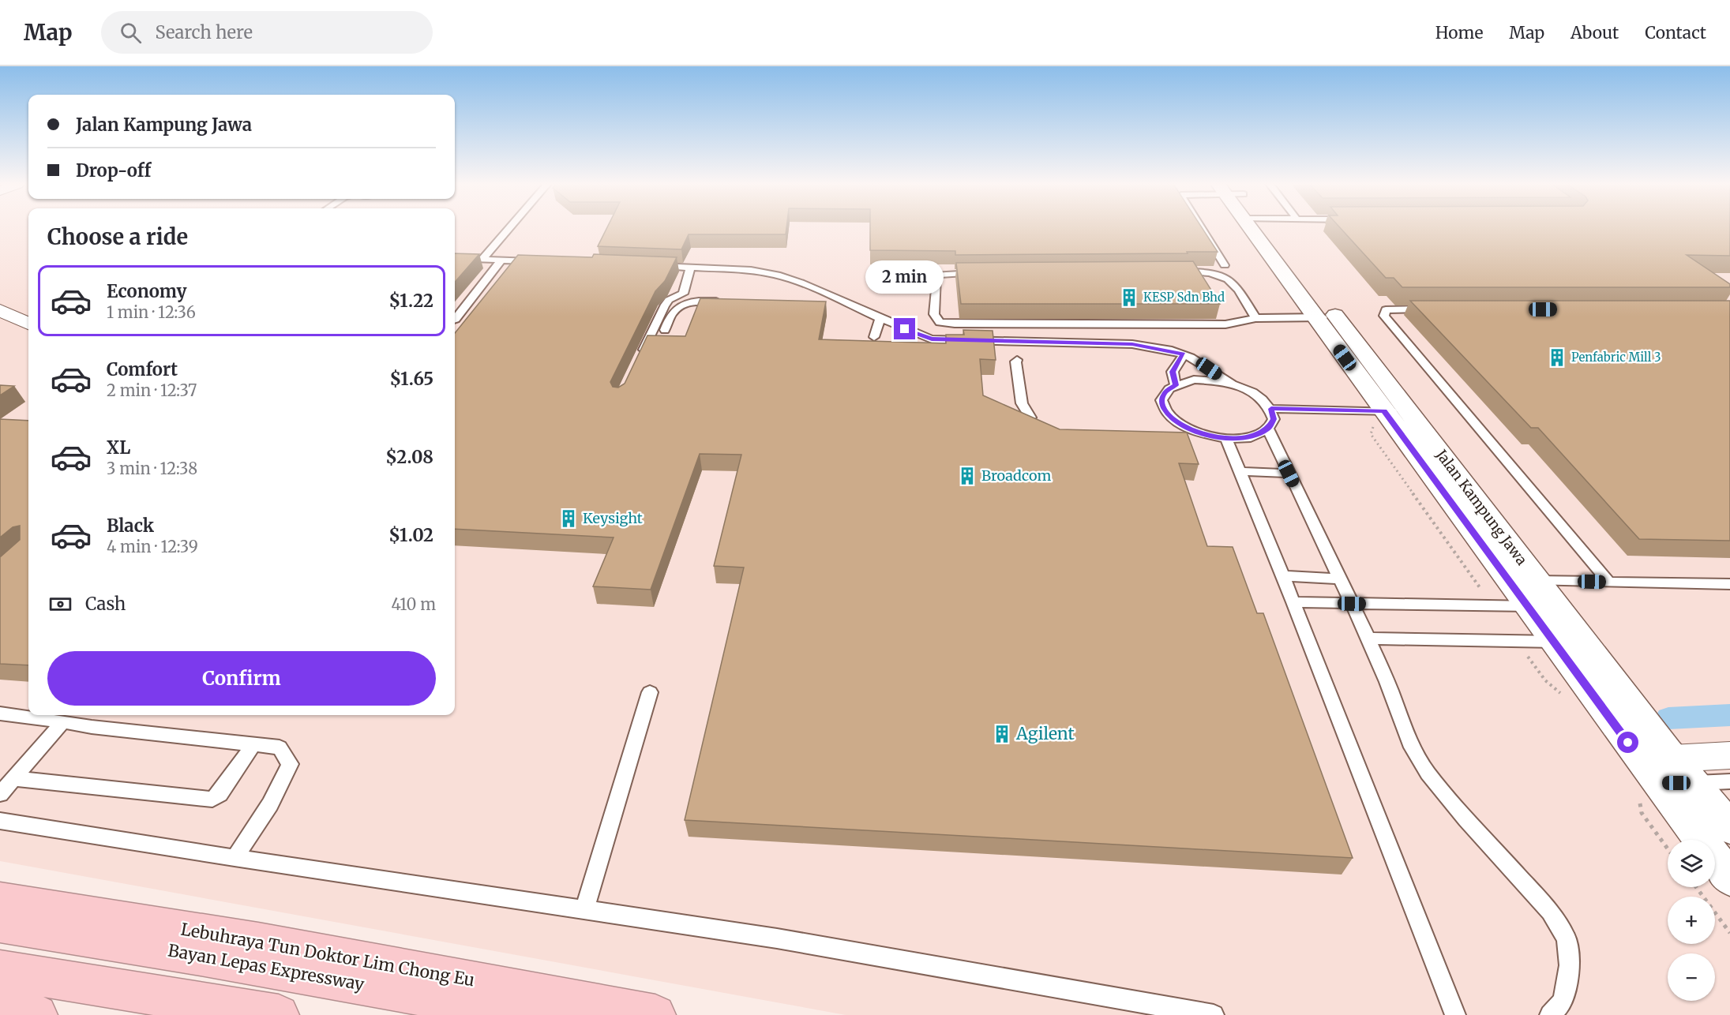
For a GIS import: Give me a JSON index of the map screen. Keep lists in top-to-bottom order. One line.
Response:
{"streets":{"highway":["Lebuhraya Tun Doktor Lim Chong Eu","Bayan Lepas Expressway"],"street":["Jalan Kampung Jawa"]},"places":{"building":["KESP Sdn Bhd","Penfabric Mill 3","Broadcom","Keysight","Agilent"]},"page":{"header":"Map","search":"Search here","nav":["Home","Map","About","Contact"],"banner":["Jalan Kampung Jawa","Drop-off"],"heading":"Choose a ride","bubble":"2 min","list":[{"name":"Economy","note":"1 min · 12:36","value":"$1.22"},{"name":"Comfort","note":"2 min · 12:37","value":"$1.65"},{"name":"XL","note":"3 min · 12:38","value":"$2.08"},{"name":"Black","note":"4 min · 12:39","value":"$1.02"}],"pay":["Cash","410 m"],"buttons":"Confirm","map_buttons":["+","−"]}}
